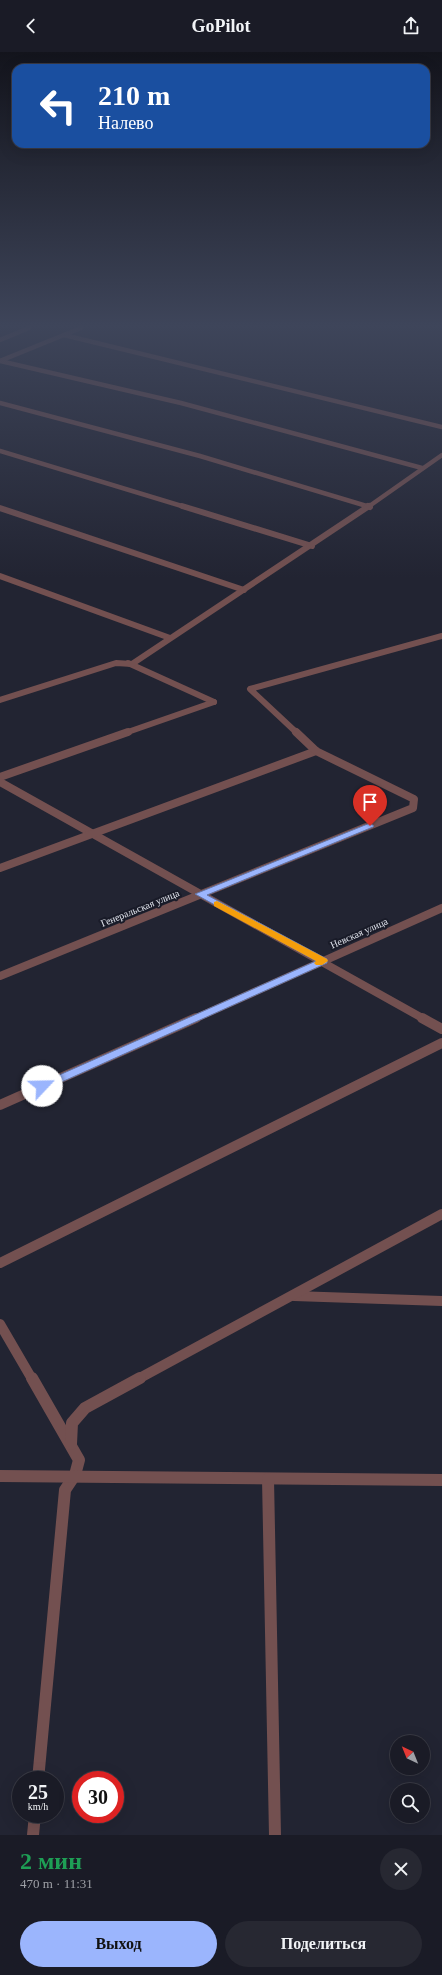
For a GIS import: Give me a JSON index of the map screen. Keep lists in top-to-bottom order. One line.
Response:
{"streets":{"street":["Генеральская улица","Невская улица"]},"north":"top left","page":{"header":"GoPilot","turn":["210 m","Налево"],"speed":"25 km/h","limit":"30","heading":["2 мин","470 m · 11:31"],"buttons":["Выход","Поделиться"]}}
